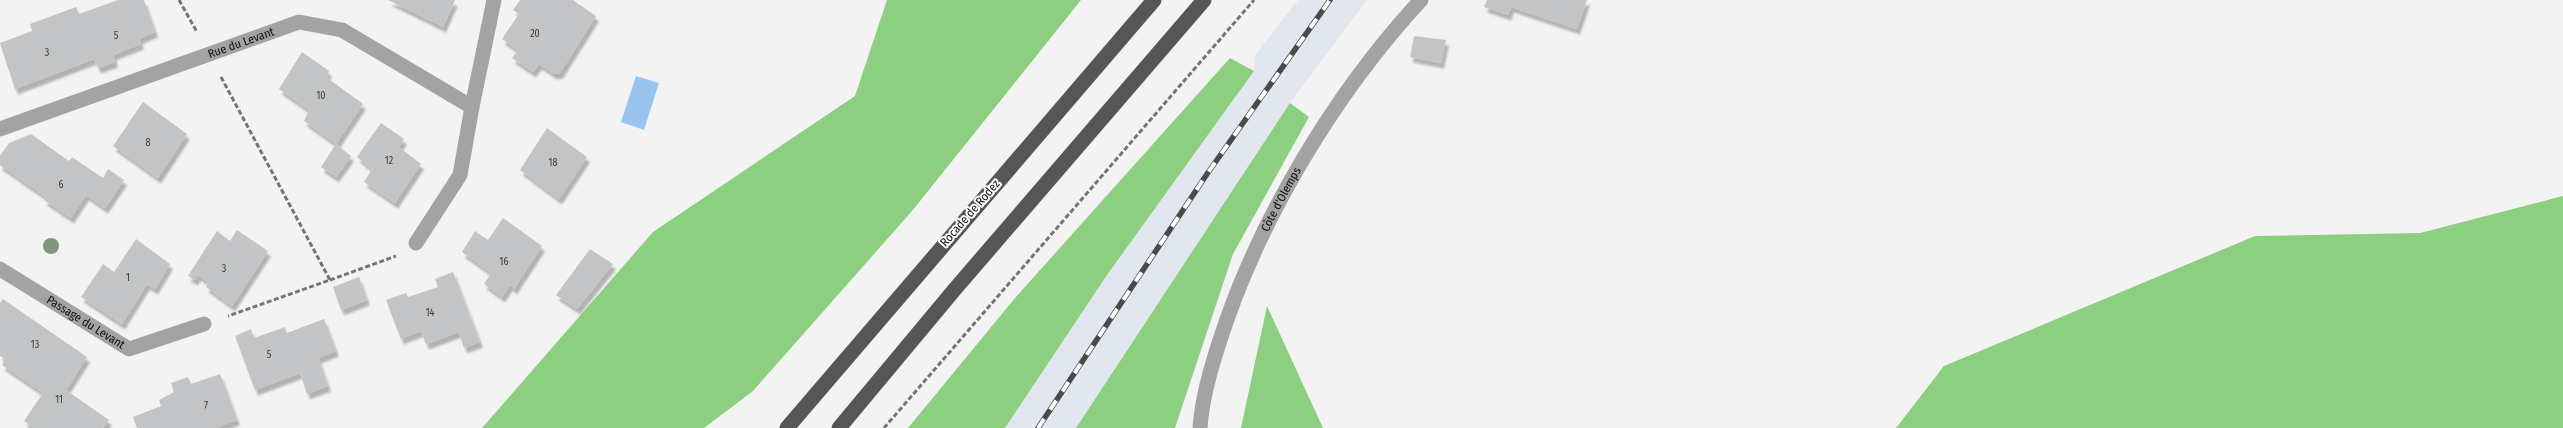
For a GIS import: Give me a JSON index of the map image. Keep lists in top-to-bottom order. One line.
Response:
{"streets":{"highway":["Rocade de Rodez"],"street":["Rue du Levant","Côte d'Olemps","Passage du Levant"]},"house_numbers":["20","5","3","10","8","12","18","6","16","3","1","14","13","5","11","7"]}
